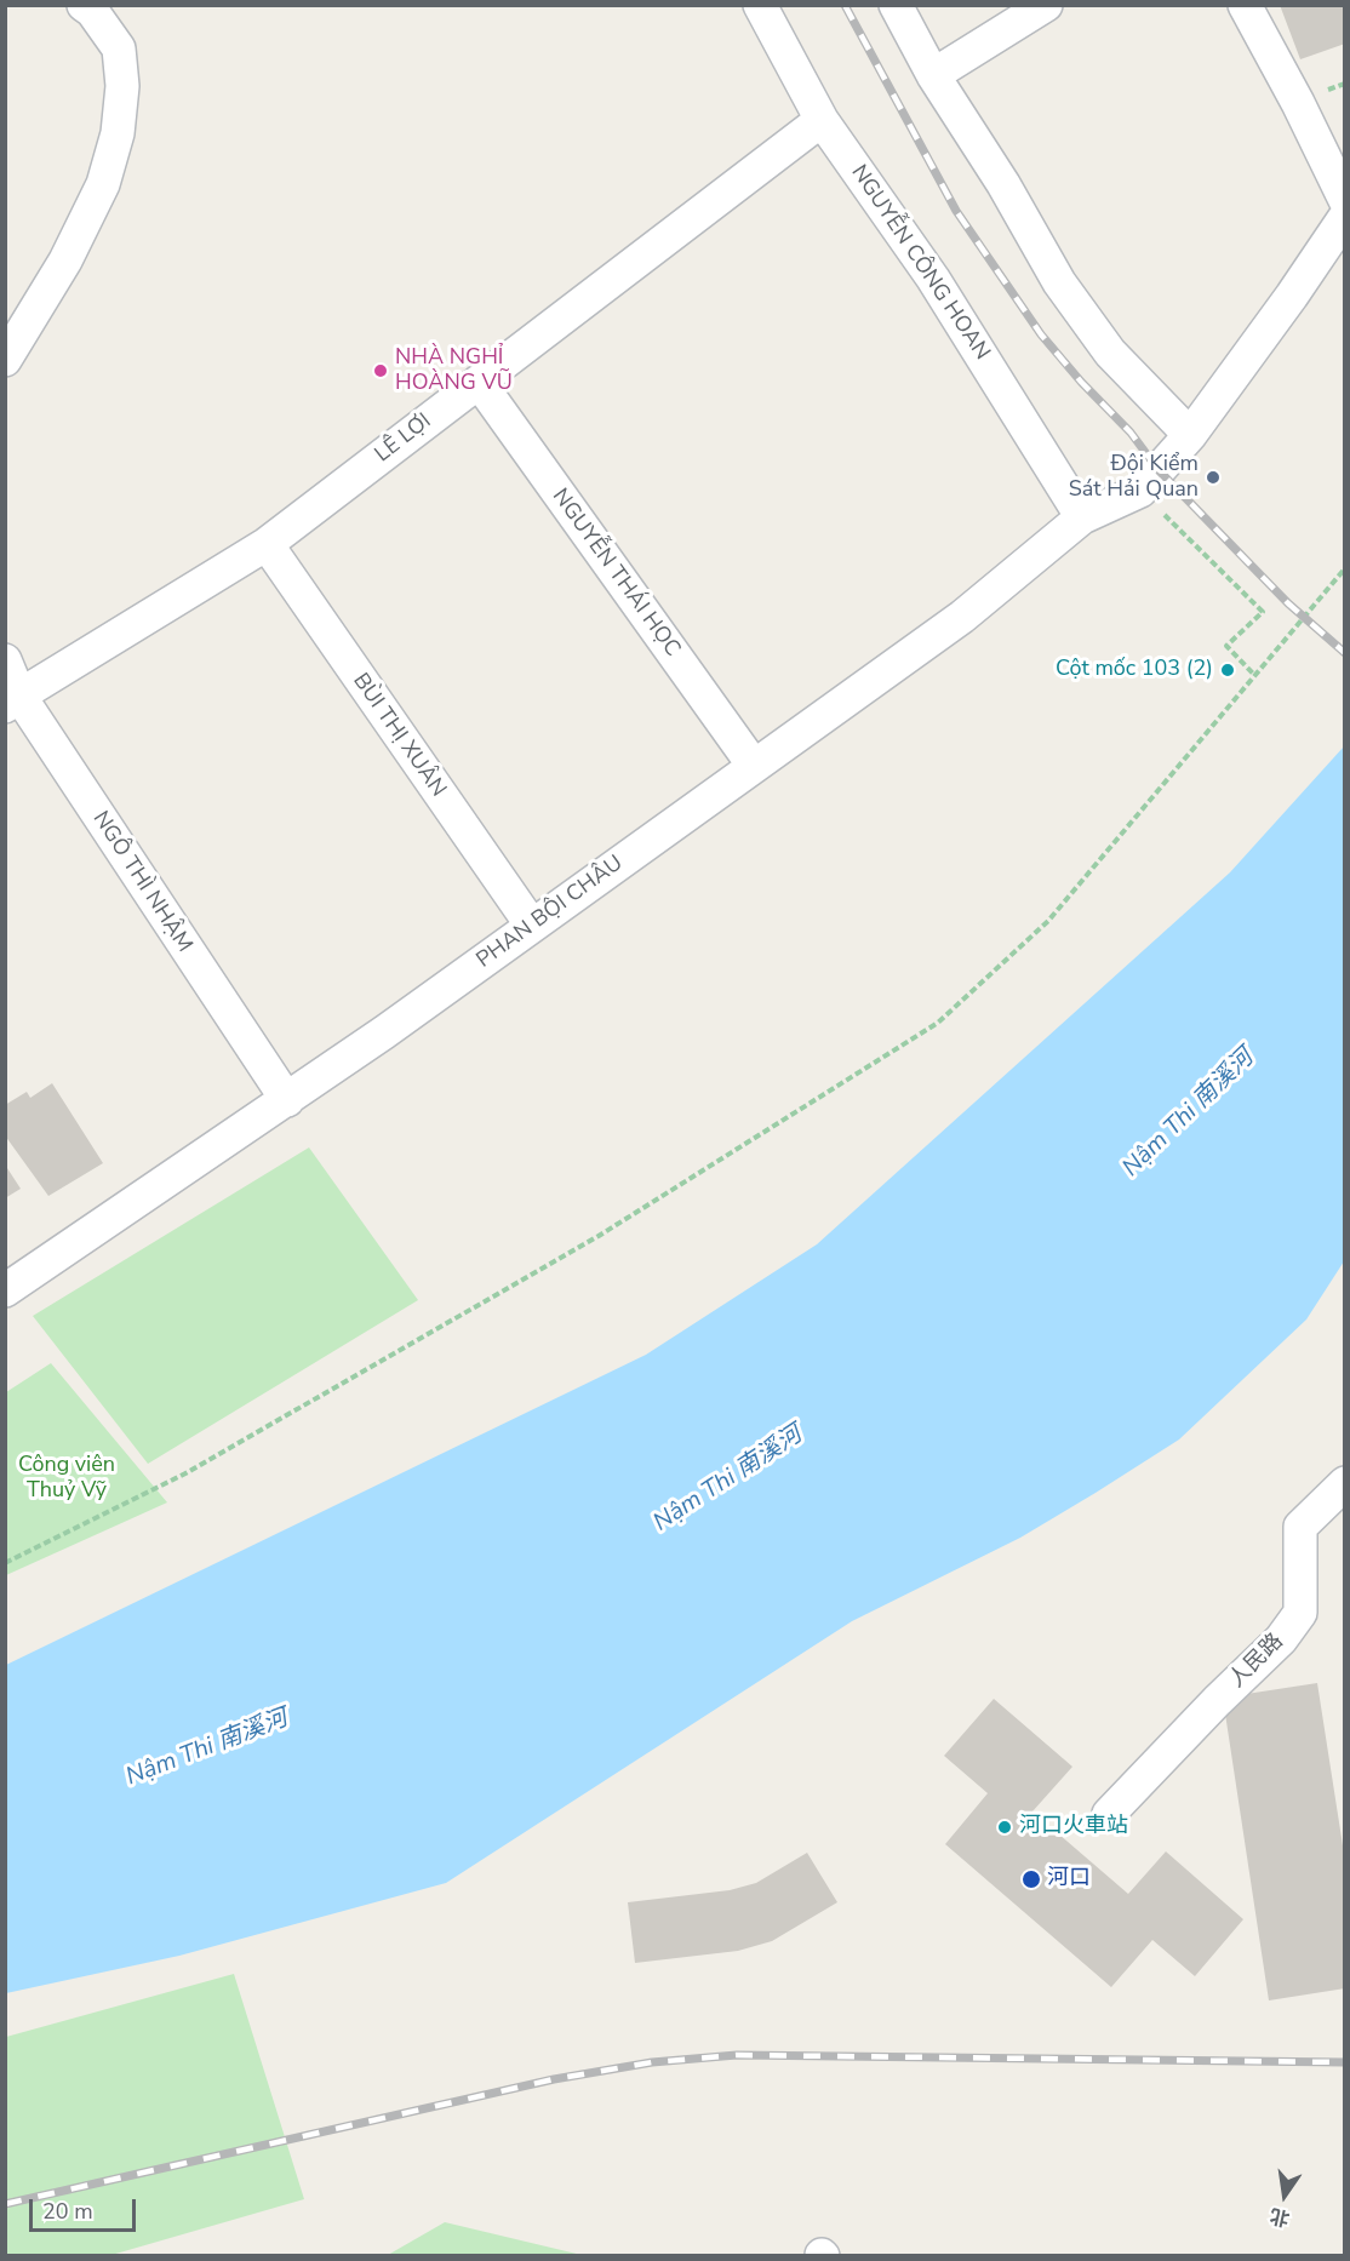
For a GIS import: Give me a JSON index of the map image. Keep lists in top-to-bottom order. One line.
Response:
{"streets":{"street":["NGUYỄN CÔNG HOAN","LÊ LỢI","NGUYỄN THÁI HỌC","BÙI THỊ XUÂN","NGÔ THÌ NHẬM","PHAN BỘI CHÂU","人民路"]},"crossings":[["NGUYỄN CÔNG HOAN","LÊ LỢI"],["NGUYỄN CÔNG HOAN","PHAN BỘI CHÂU"],["LÊ LỢI","NGUYỄN THÁI HỌC"],["LÊ LỢI","BÙI THỊ XUÂN"],["LÊ LỢI","NGÔ THÌ NHẬM"],["NGUYỄN THÁI HỌC","PHAN BỘI CHÂU"],["BÙI THỊ XUÂN","PHAN BỘI CHÂU"],["NGÔ THÌ NHẬM","PHAN BỘI CHÂU"]],"water":["Nậm Thi 南溪河"],"parks":["Công viên Thuỷ Vỹ"],"places":["NHÀ NGHỈ HOÀNG VŨ","Đội Kiểm Sát Hải Quan","Cột mốc 103 (2)","河口火車站","河口"],"scale_bar":"20 m","north":"bottom"}
